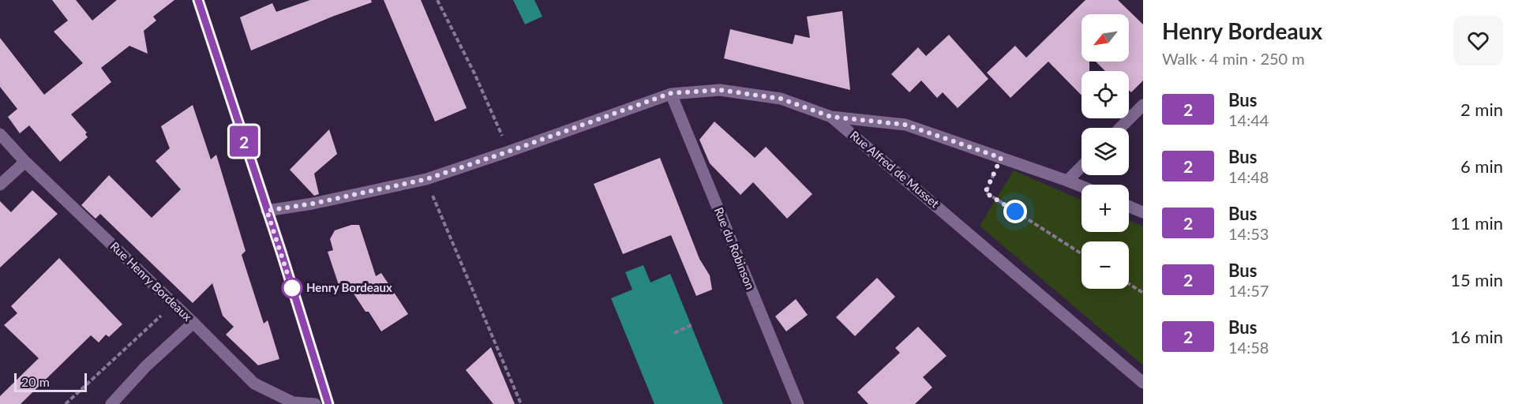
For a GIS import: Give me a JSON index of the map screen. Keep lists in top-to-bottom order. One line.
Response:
{"streets":{"street":["Rue Alfred de Musset","Rue du Robinson","Rue Henry Bordeaux"]},"crossings":[["Rue Alfred de Musset","Rue du Robinson"]],"places":["Henry Bordeaux"],"lines":["bus line 2"],"scale_bar":"20 m","north":"bottom left","page":{"on_map":"2","heading":["Henry Bordeaux","Walk · 4 min · 250 m"],"map_buttons":["+","−"],"list":[{"mark":"2","name":"Bus","note":"14:44","value":"2 min"},{"mark":"2","name":"Bus","note":"14:48","value":"6 min"},{"mark":"2","name":"Bus","note":"14:53","value":"11 min"},{"mark":"2","name":"Bus","note":"14:57","value":"15 min"},{"mark":"2","name":"Bus","note":"14:58","value":"16 min"}],"scale":"20 m"}}
